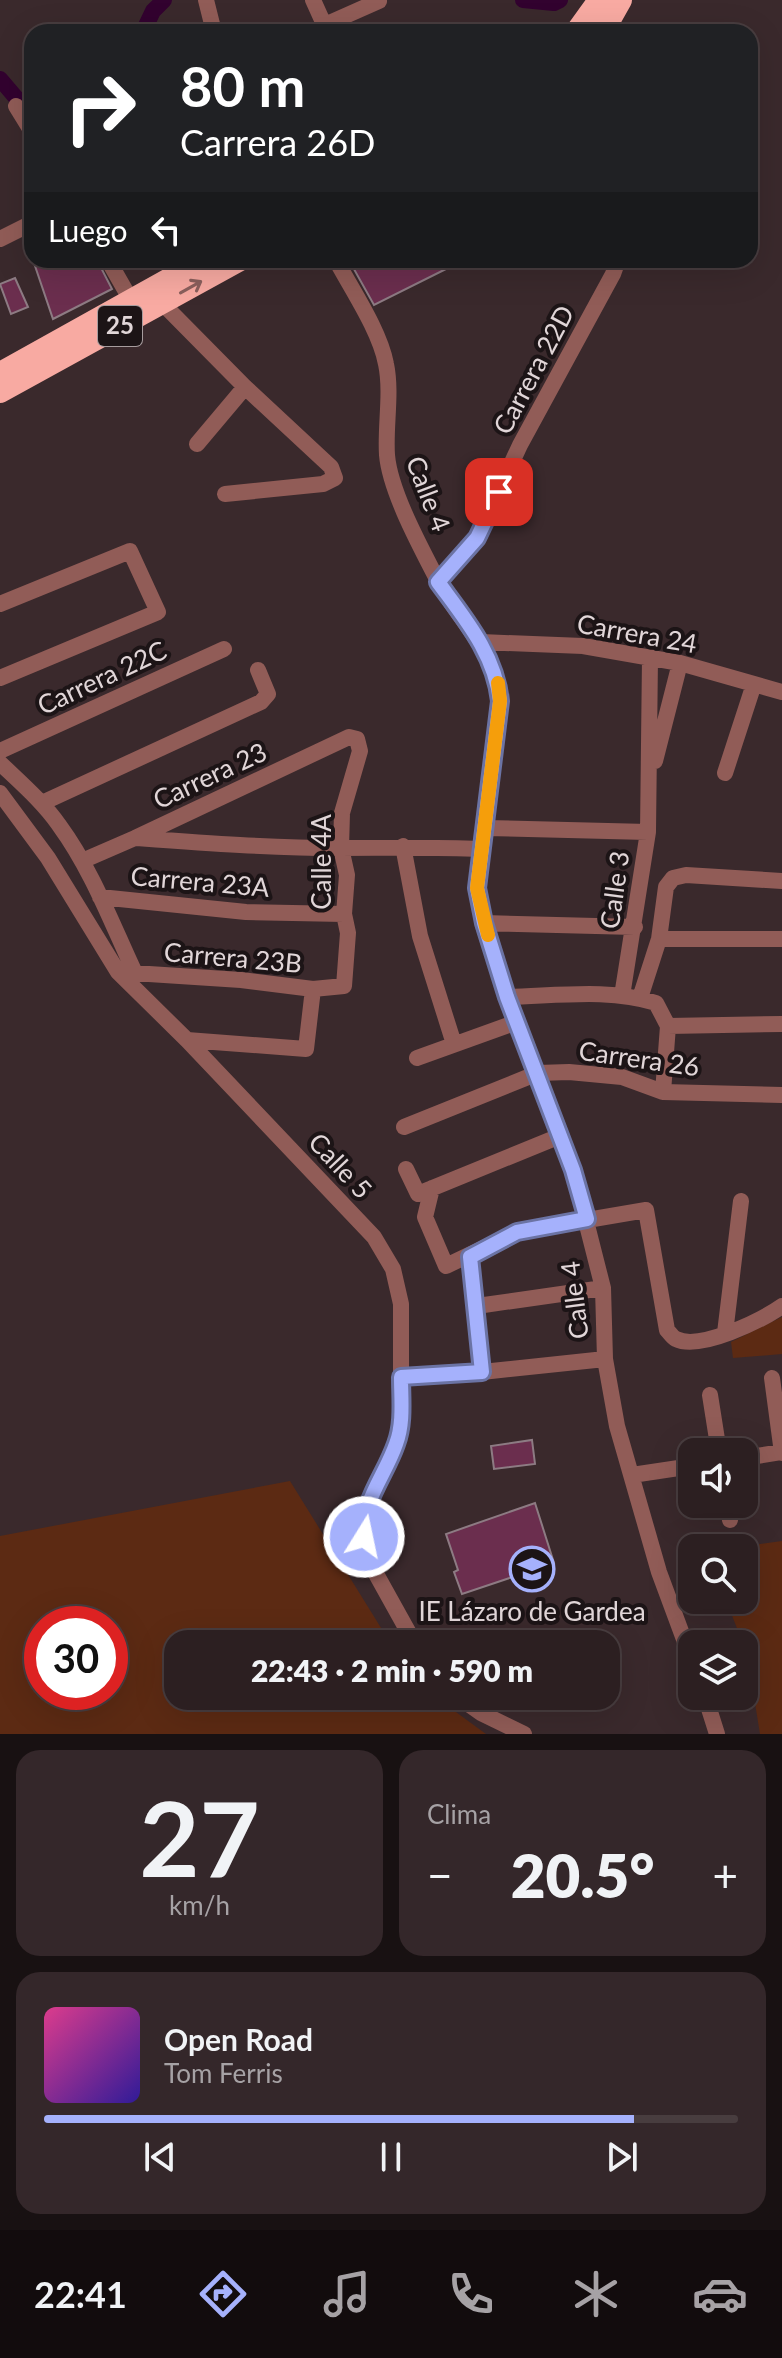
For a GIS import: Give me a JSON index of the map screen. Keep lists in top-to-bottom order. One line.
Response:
{"streets":{"highway":["25"],"street":["Carrera 22D","Calle 4","Carrera 24","Carrera 22C","Carrera 23","Calle 4A","Carrera 23A","Calle 3","Carrera 23B","Carrera 26","Calle 5"]},"crossings":[["Carrera 22D","Calle 4"],["Calle 4","Carrera 24"],["Calle 4","Carrera 26"],["Carrera 24","Calle 3"],["Carrera 23","Calle 4A"],["Calle 4A","Carrera 23A"],["Calle 4A","Carrera 23B"],["Carrera 23B","Calle 5"]],"places":{"school or university":["IE Lázaro de Gardea"]},"page":{"turn":["80 m","Carrera 26D"],"then":"Luego","limit":"30","trip":"22:43 · 2 min · 590 m","tile":[["27","km/h"],"Clima"],"heat":["−","20.5°","+"],"song":["Open Road","Tom Ferris"],"tabs":"22:41"}}
